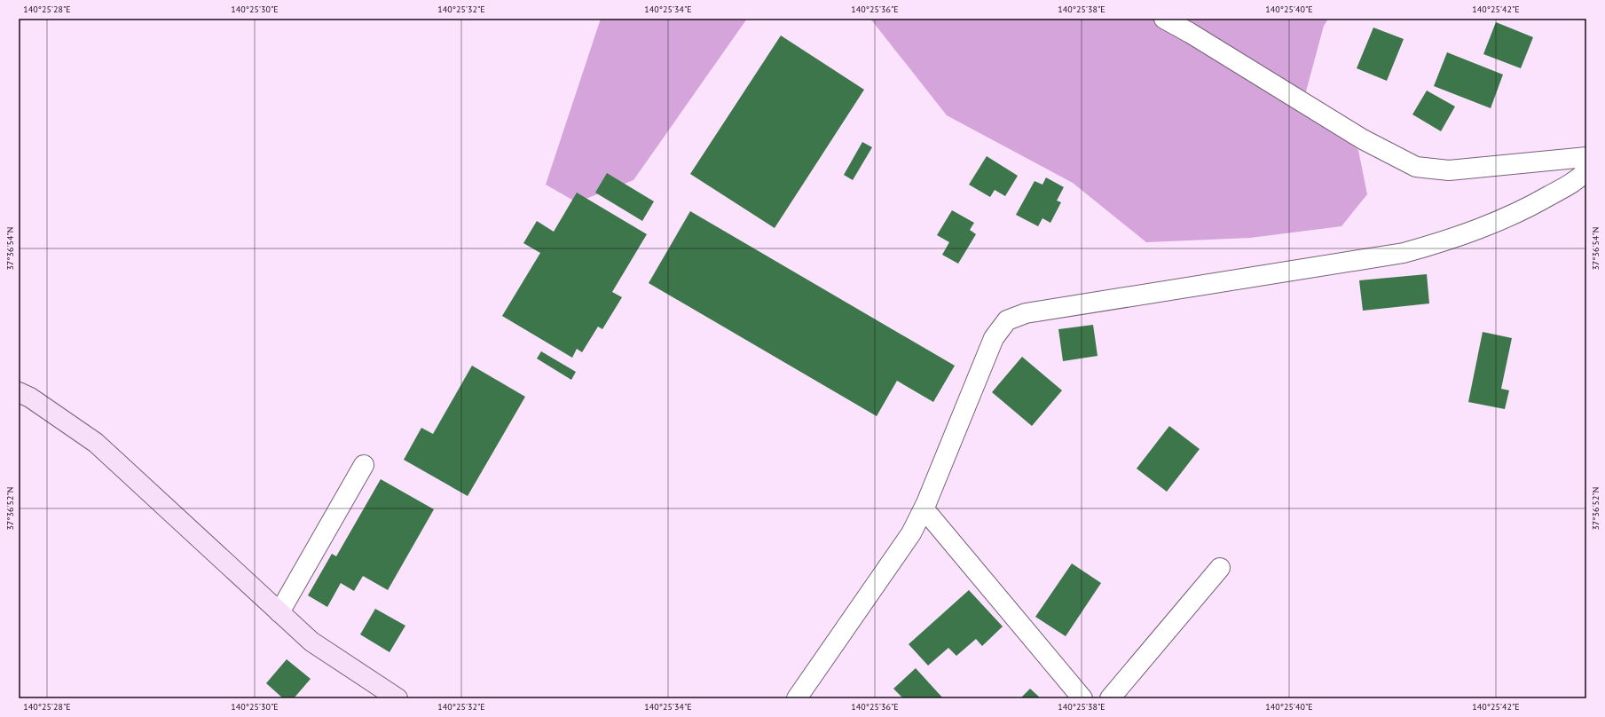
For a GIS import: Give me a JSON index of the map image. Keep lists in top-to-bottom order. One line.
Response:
{"coordinates":["140°25'28\"E","140°25'30\"E","140°25'32\"E","140°25'34\"E","140°25'36\"E","140°25'38\"E","140°25'40\"E","140°25'42\"E","37°36'54\"N","37°36'52\"N"]}
